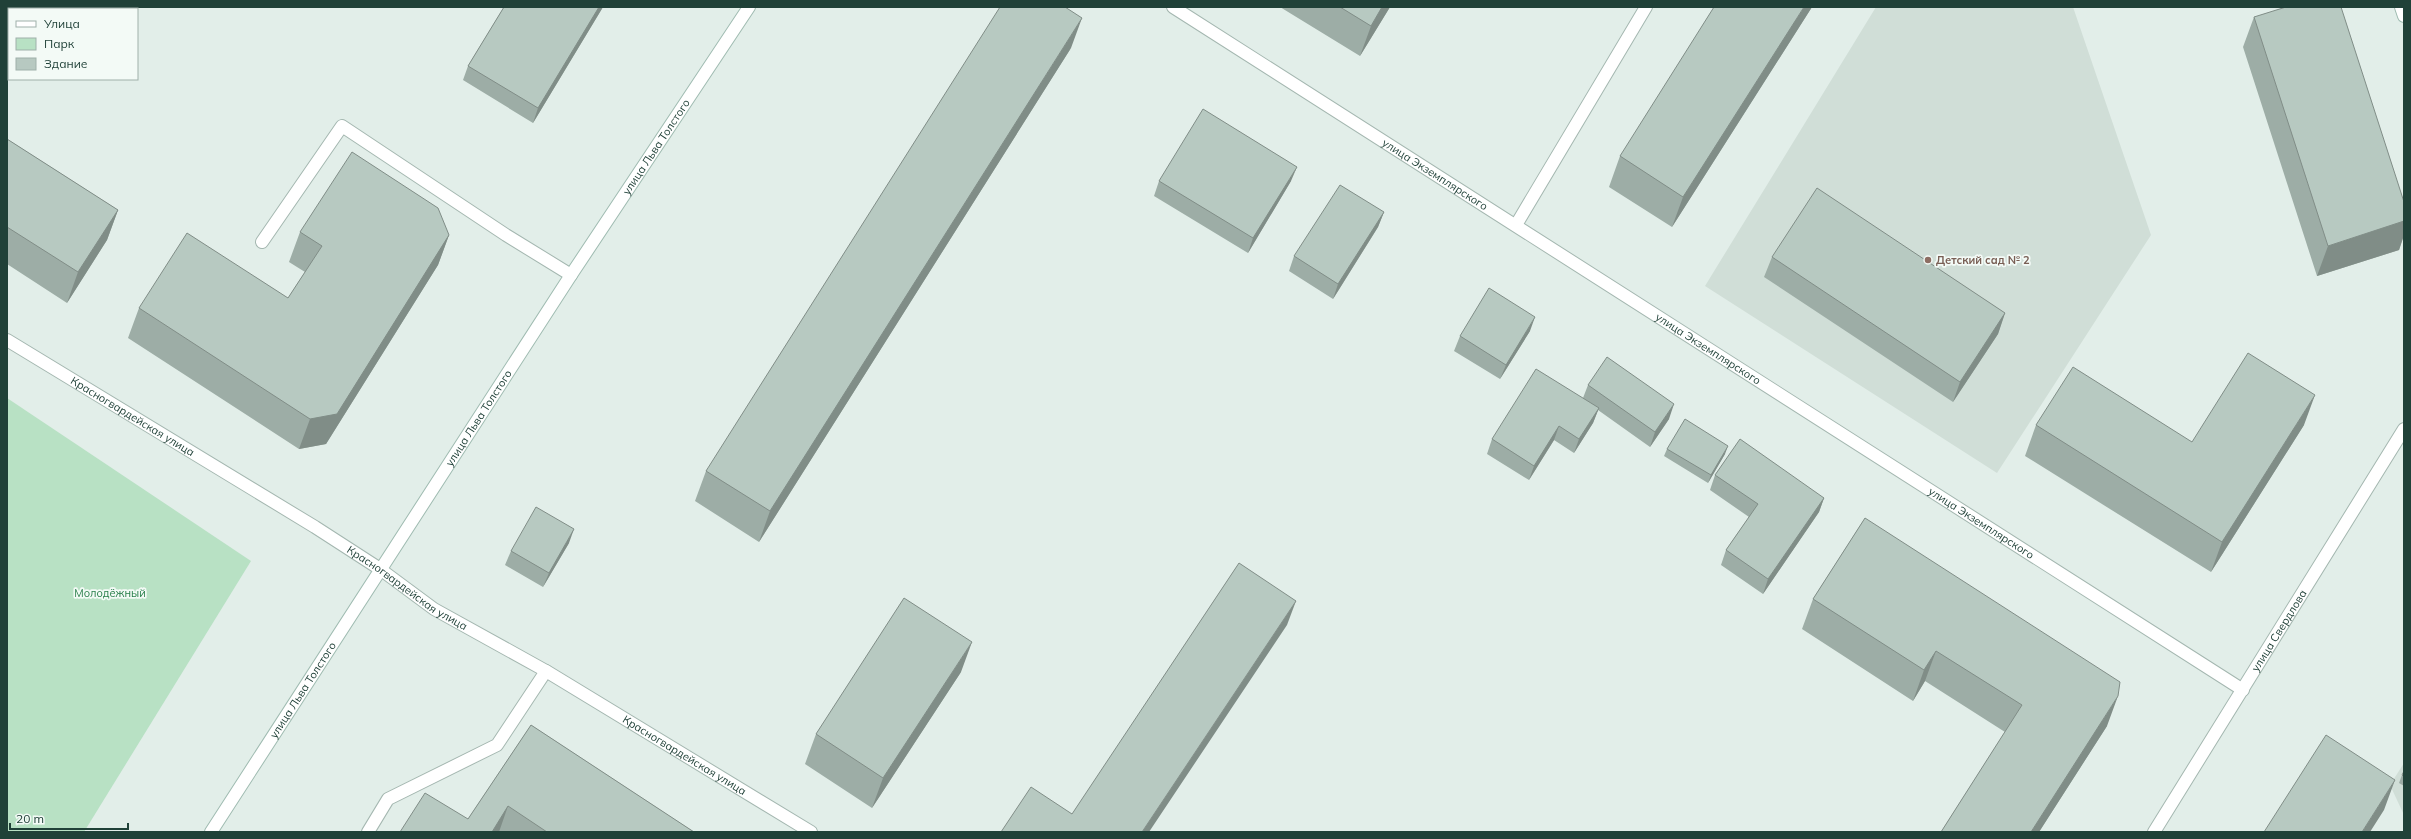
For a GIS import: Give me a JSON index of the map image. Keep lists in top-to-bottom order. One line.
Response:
{"streets":{"street":["улица Льва Толстого","улица Экземплярского","Красногвардейская улица","улица Свердлова"]},"crossings":[["улица Льва Толстого","Красногвардейская улица"],["улица Экземплярского","улица Свердлова"]],"parks":["Молодёжный"],"places":["Детский сад № 2"],"legend":["Улица","Парк","Здание"],"scale_bar":"20 m"}
